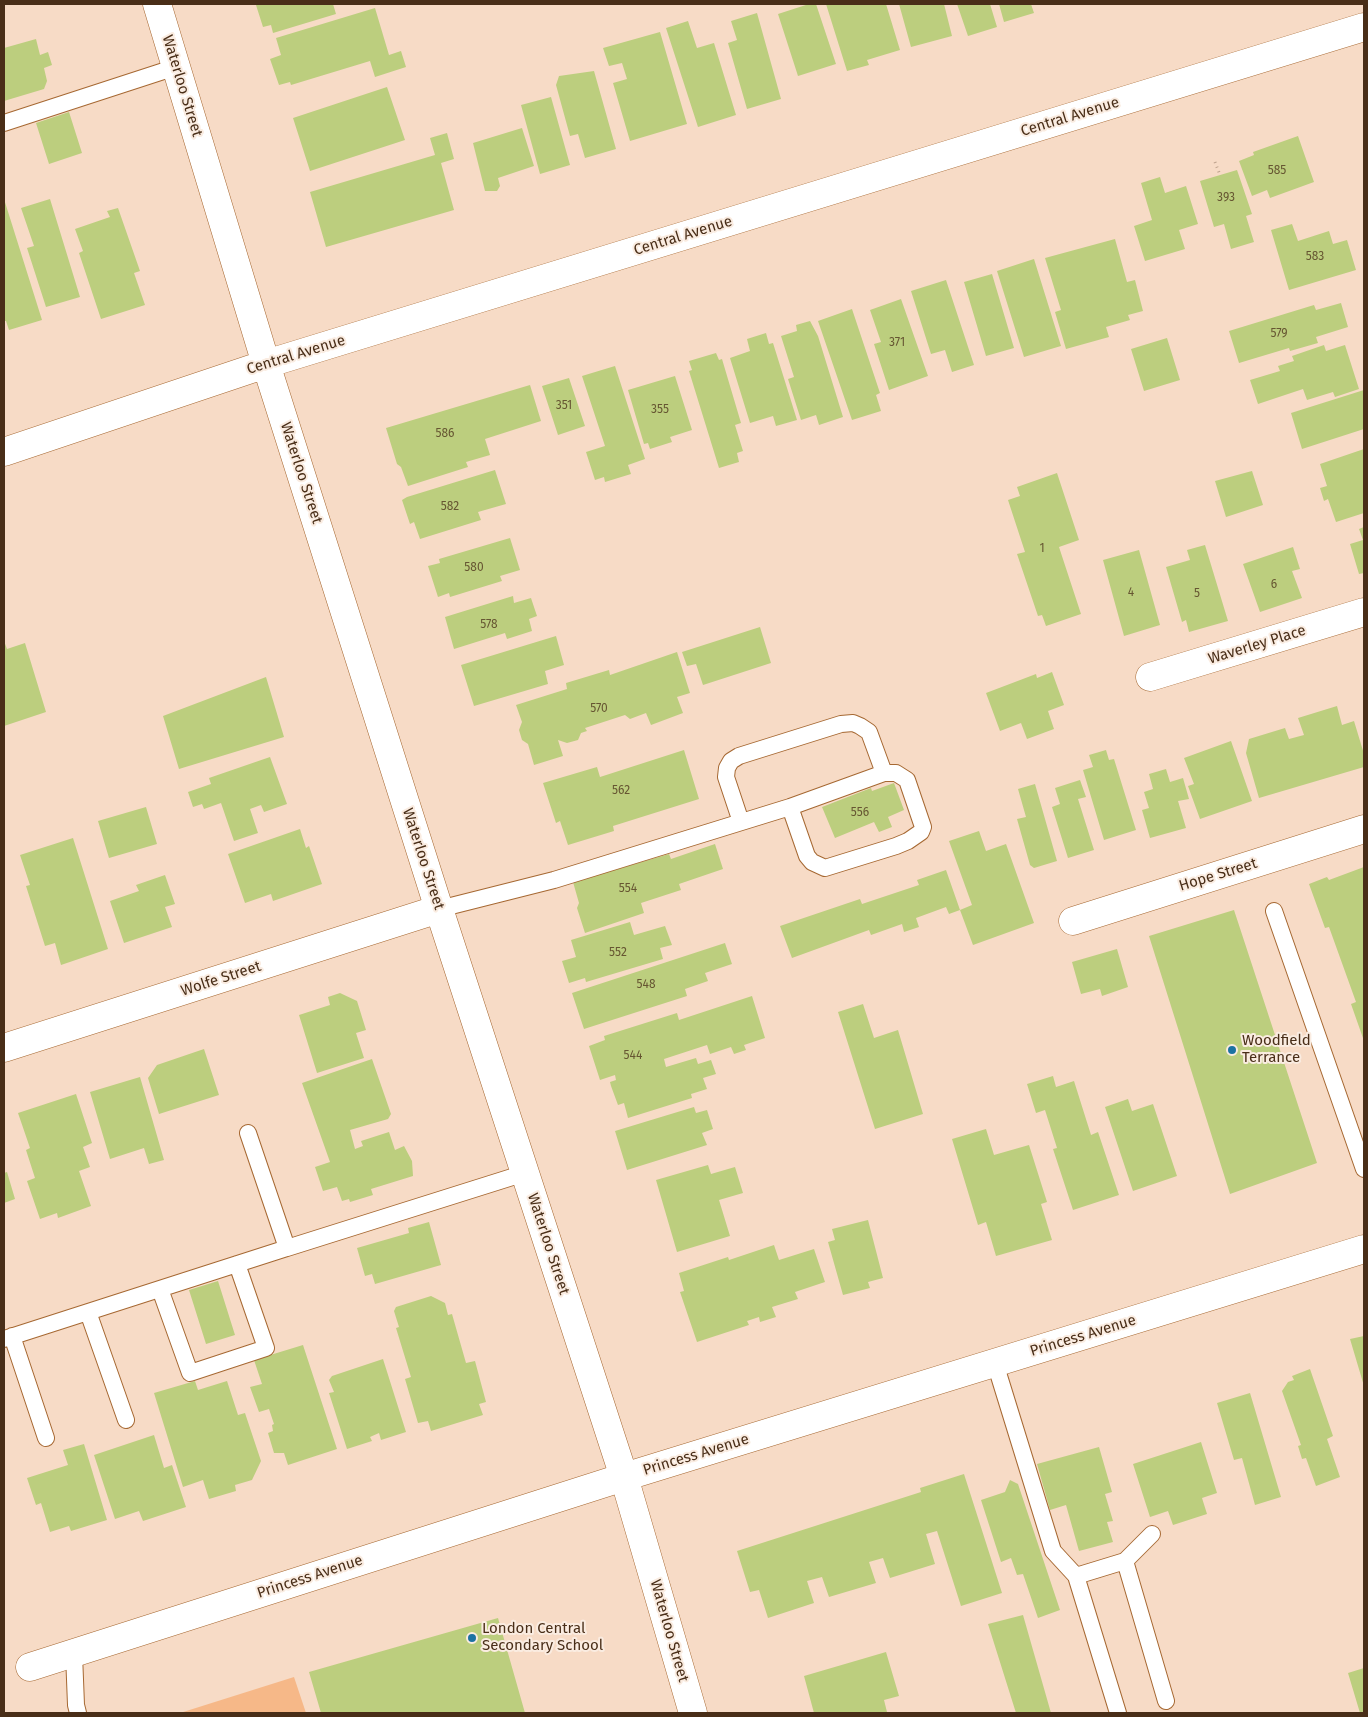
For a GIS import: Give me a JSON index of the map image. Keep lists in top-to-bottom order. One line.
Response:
{"streets":{"street":["Waterloo Street","Central Avenue","Waverley Place","Hope Street","Wolfe Street","Princess Avenue"]},"crossings":[["Waterloo Street","Central Avenue"],["Waterloo Street","Wolfe Street"],["Waterloo Street","Princess Avenue"]],"places":["Woodfield Terrance","London Central Secondary School"],"house_numbers":["585","393","583","579","371","351","355","586","582","1","580","6","4","5","578","570","562","556","554","552","548","544"]}
